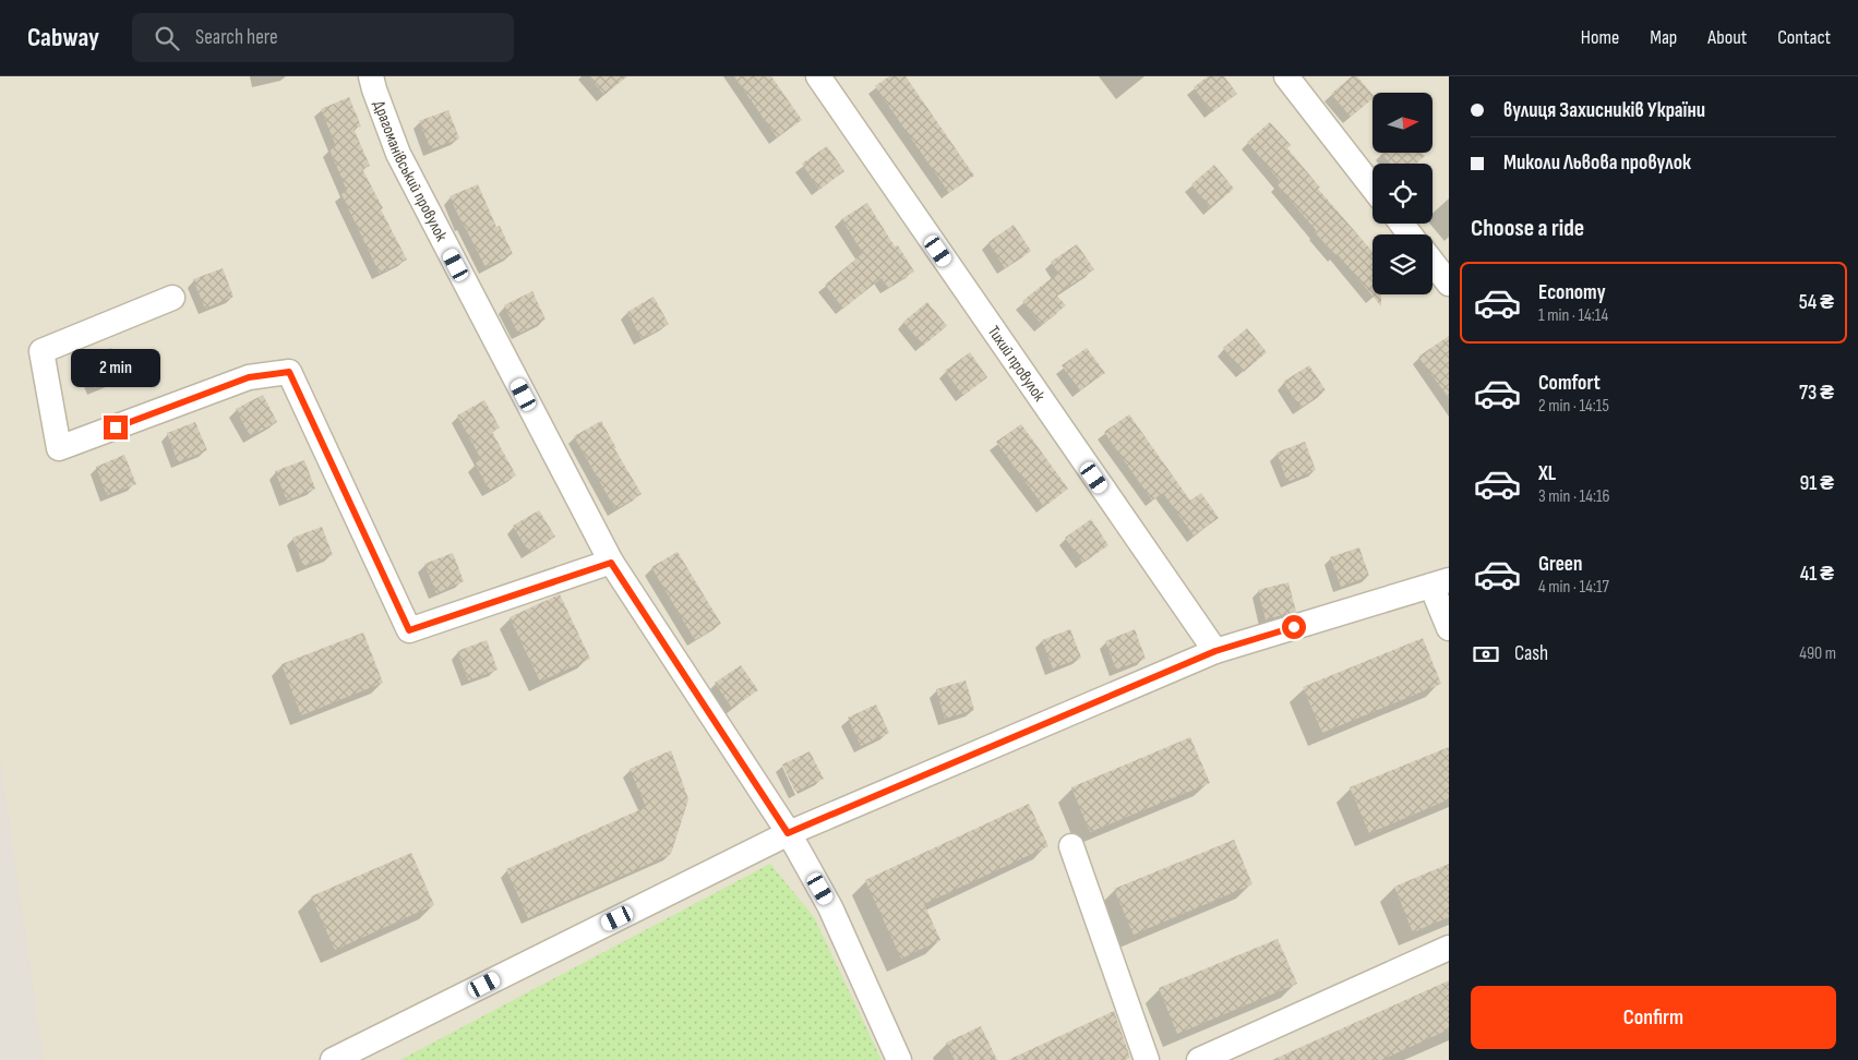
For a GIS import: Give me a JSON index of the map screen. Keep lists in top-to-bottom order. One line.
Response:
{"streets":{"street":["Драгоманівський провулок","Тихий провулок"]},"north":"right","page":{"header":"Cabway","search":"Search here","nav":["Home","Map","About","Contact"],"banner":["вулиця Захисників України","Миколи Львова провулок"],"heading":"Choose a ride","list":[{"name":"Economy","note":"1 min · 14:14","value":"54 ₴"},{"name":"Comfort","note":"2 min · 14:15","value":"73 ₴"},{"name":"XL","note":"3 min · 14:16","value":"91 ₴"},{"name":"Green","note":"4 min · 14:17","value":"41 ₴"}],"bubble":"2 min","pay":["Cash","490 m"],"buttons":"Confirm"}}
